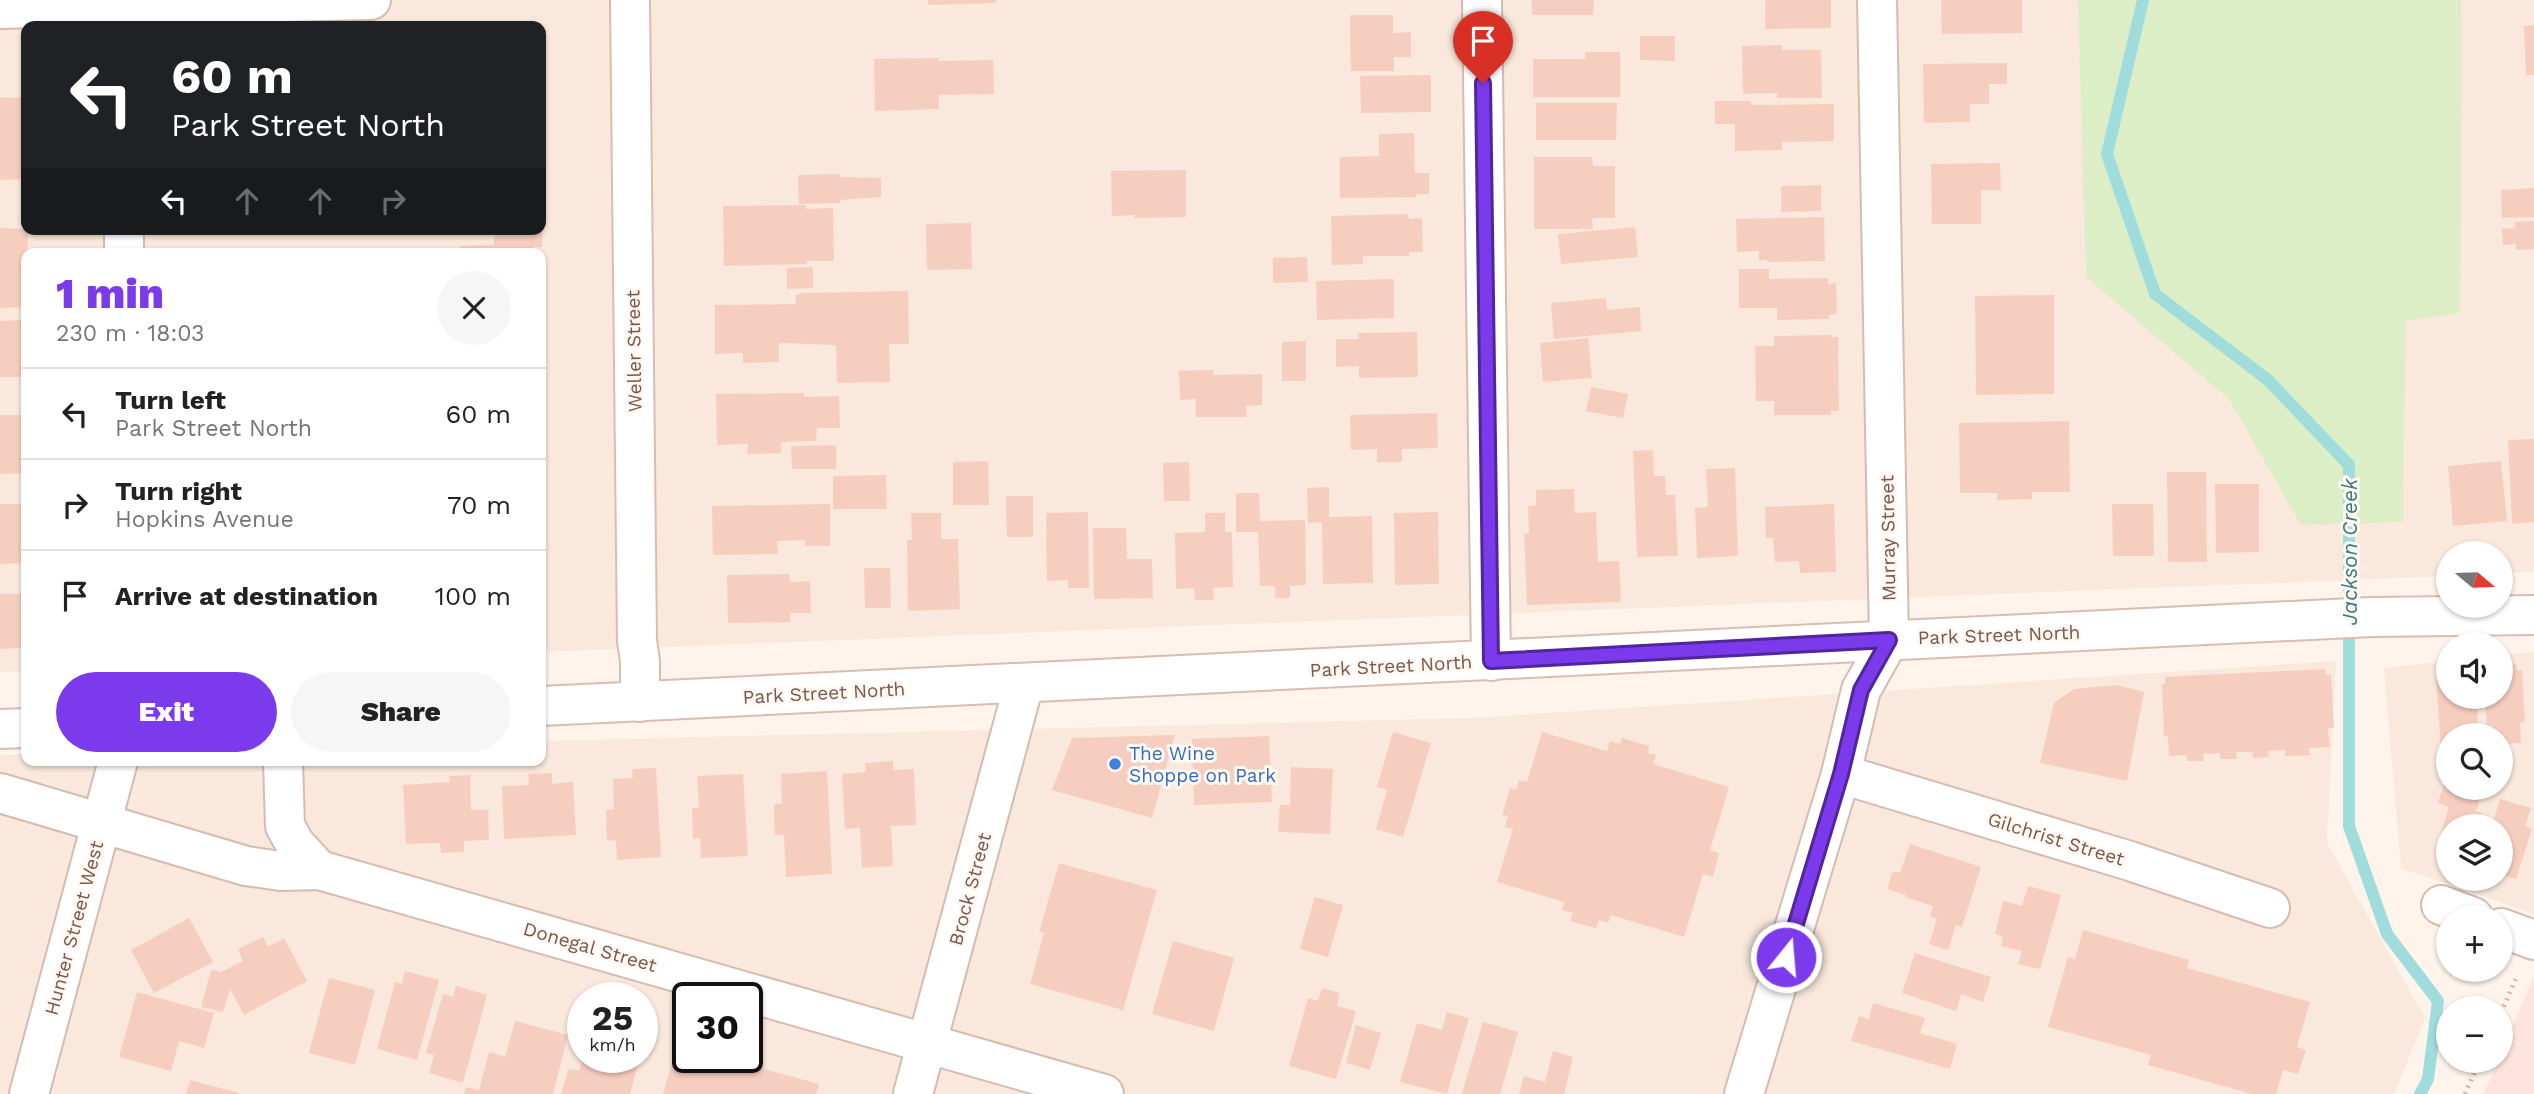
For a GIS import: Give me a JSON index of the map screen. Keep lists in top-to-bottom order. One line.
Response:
{"streets":{"street":["Weller Street","Murray Street","Park Street North","Gilchrist Street","Brock Street","Hunter Street West","Donegal Street"]},"crossings":[["Weller Street","Park Street North"],["Murray Street","Park Street North"],["Park Street North","Brock Street"],["Brock Street","Donegal Street"],["Hunter Street West","Donegal Street"]],"water":["Jackson Creek"],"places":["The Wine Shoppe on Park"],"north":"right","page":{"turn":["60 m","Park Street North"],"heading":["1 min","230 m · 18:03"],"list":[{"name":"Turn left","note":"Park Street North","value":"60 m"},{"name":"Turn right","note":"Hopkins Avenue","value":"70 m"},{"name":"Arrive at destination","value":"100 m"}],"map_buttons":["+","−"],"buttons":["Exit","Share"],"speed":"25 km/h","limit":"30"}}
